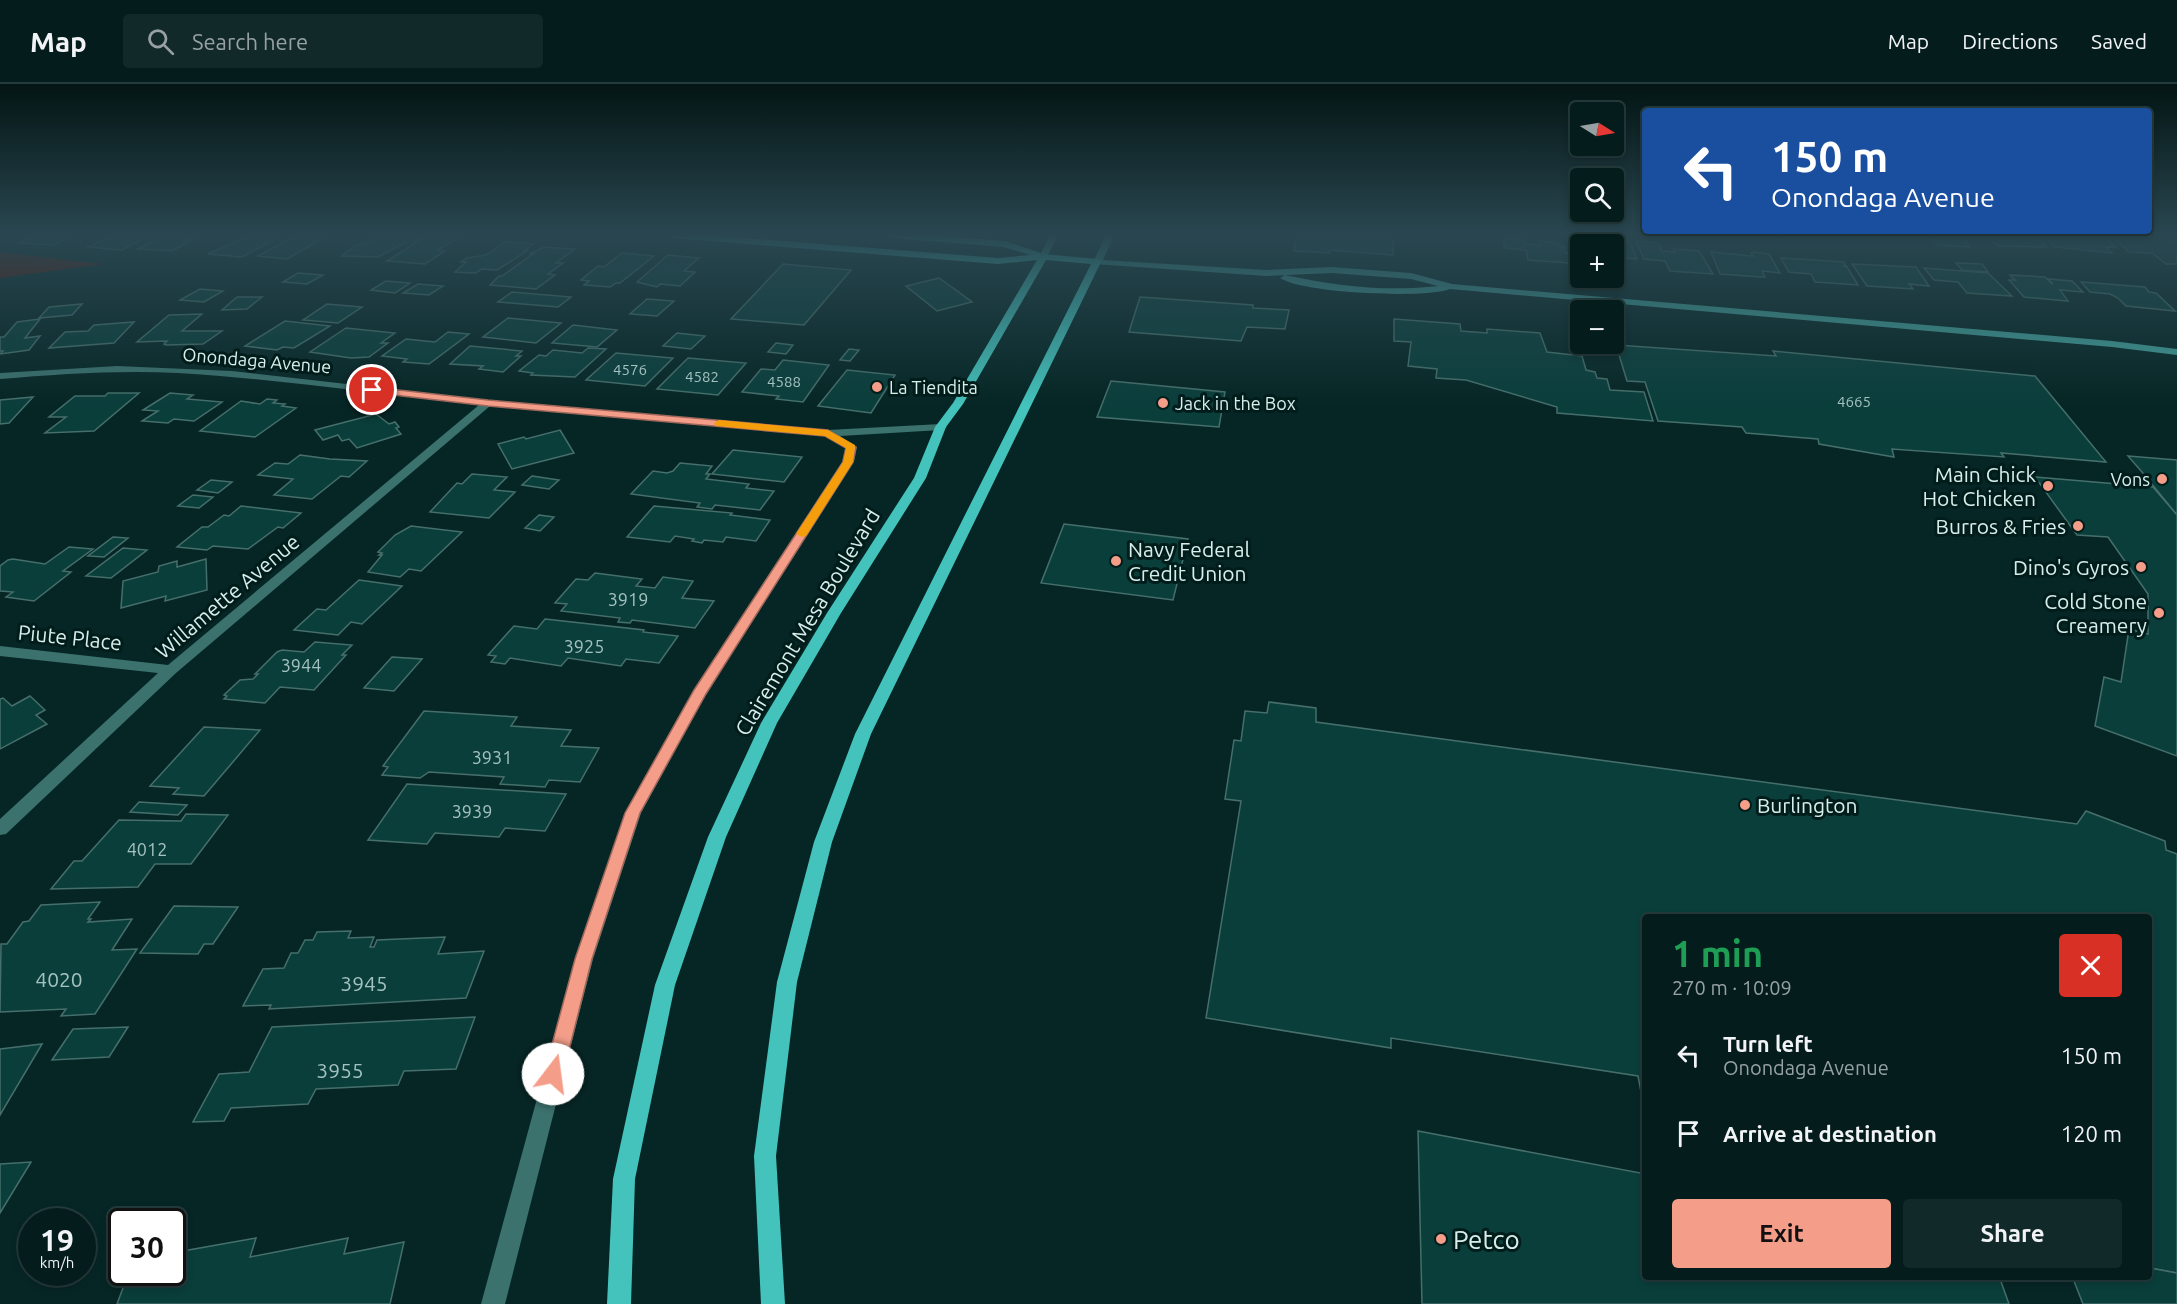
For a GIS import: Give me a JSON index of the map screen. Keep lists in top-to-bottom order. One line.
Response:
{"streets":{"main road":["Clairemont Mesa Boulevard"],"street":["Onondaga Avenue","Willamette Avenue","Piute Place"]},"crossings":[["Onondaga Avenue","Willamette Avenue"],["Onondaga Avenue","Clairemont Mesa Boulevard"],["Willamette Avenue","Piute Place"]],"places":["La Tiendita","Jack in the Box","Vons","Main Chick Hot Chicken","Burros & Fries","Navy Federal Credit Union","Dino's Gyros","Cold Stone Creamery","Burlington","Petco"],"house_numbers":["4576","4582","4588","4665","3919","3925","3944","3931","3939","4012","4020","3945","3955"],"north":"right","page":{"header":"Map","search":"Search here","nav":["Map","Directions","Saved"],"map_buttons":["+","−"],"turn":["150 m","Onondaga Avenue"],"heading":["1 min","270 m · 10:09"],"list":[{"name":"Turn left","note":"Onondaga Avenue","value":"150 m"},{"name":"Arrive at destination","value":"120 m"}],"buttons":["Exit","Share"],"speed":"19 km/h","limit":"30"}}
